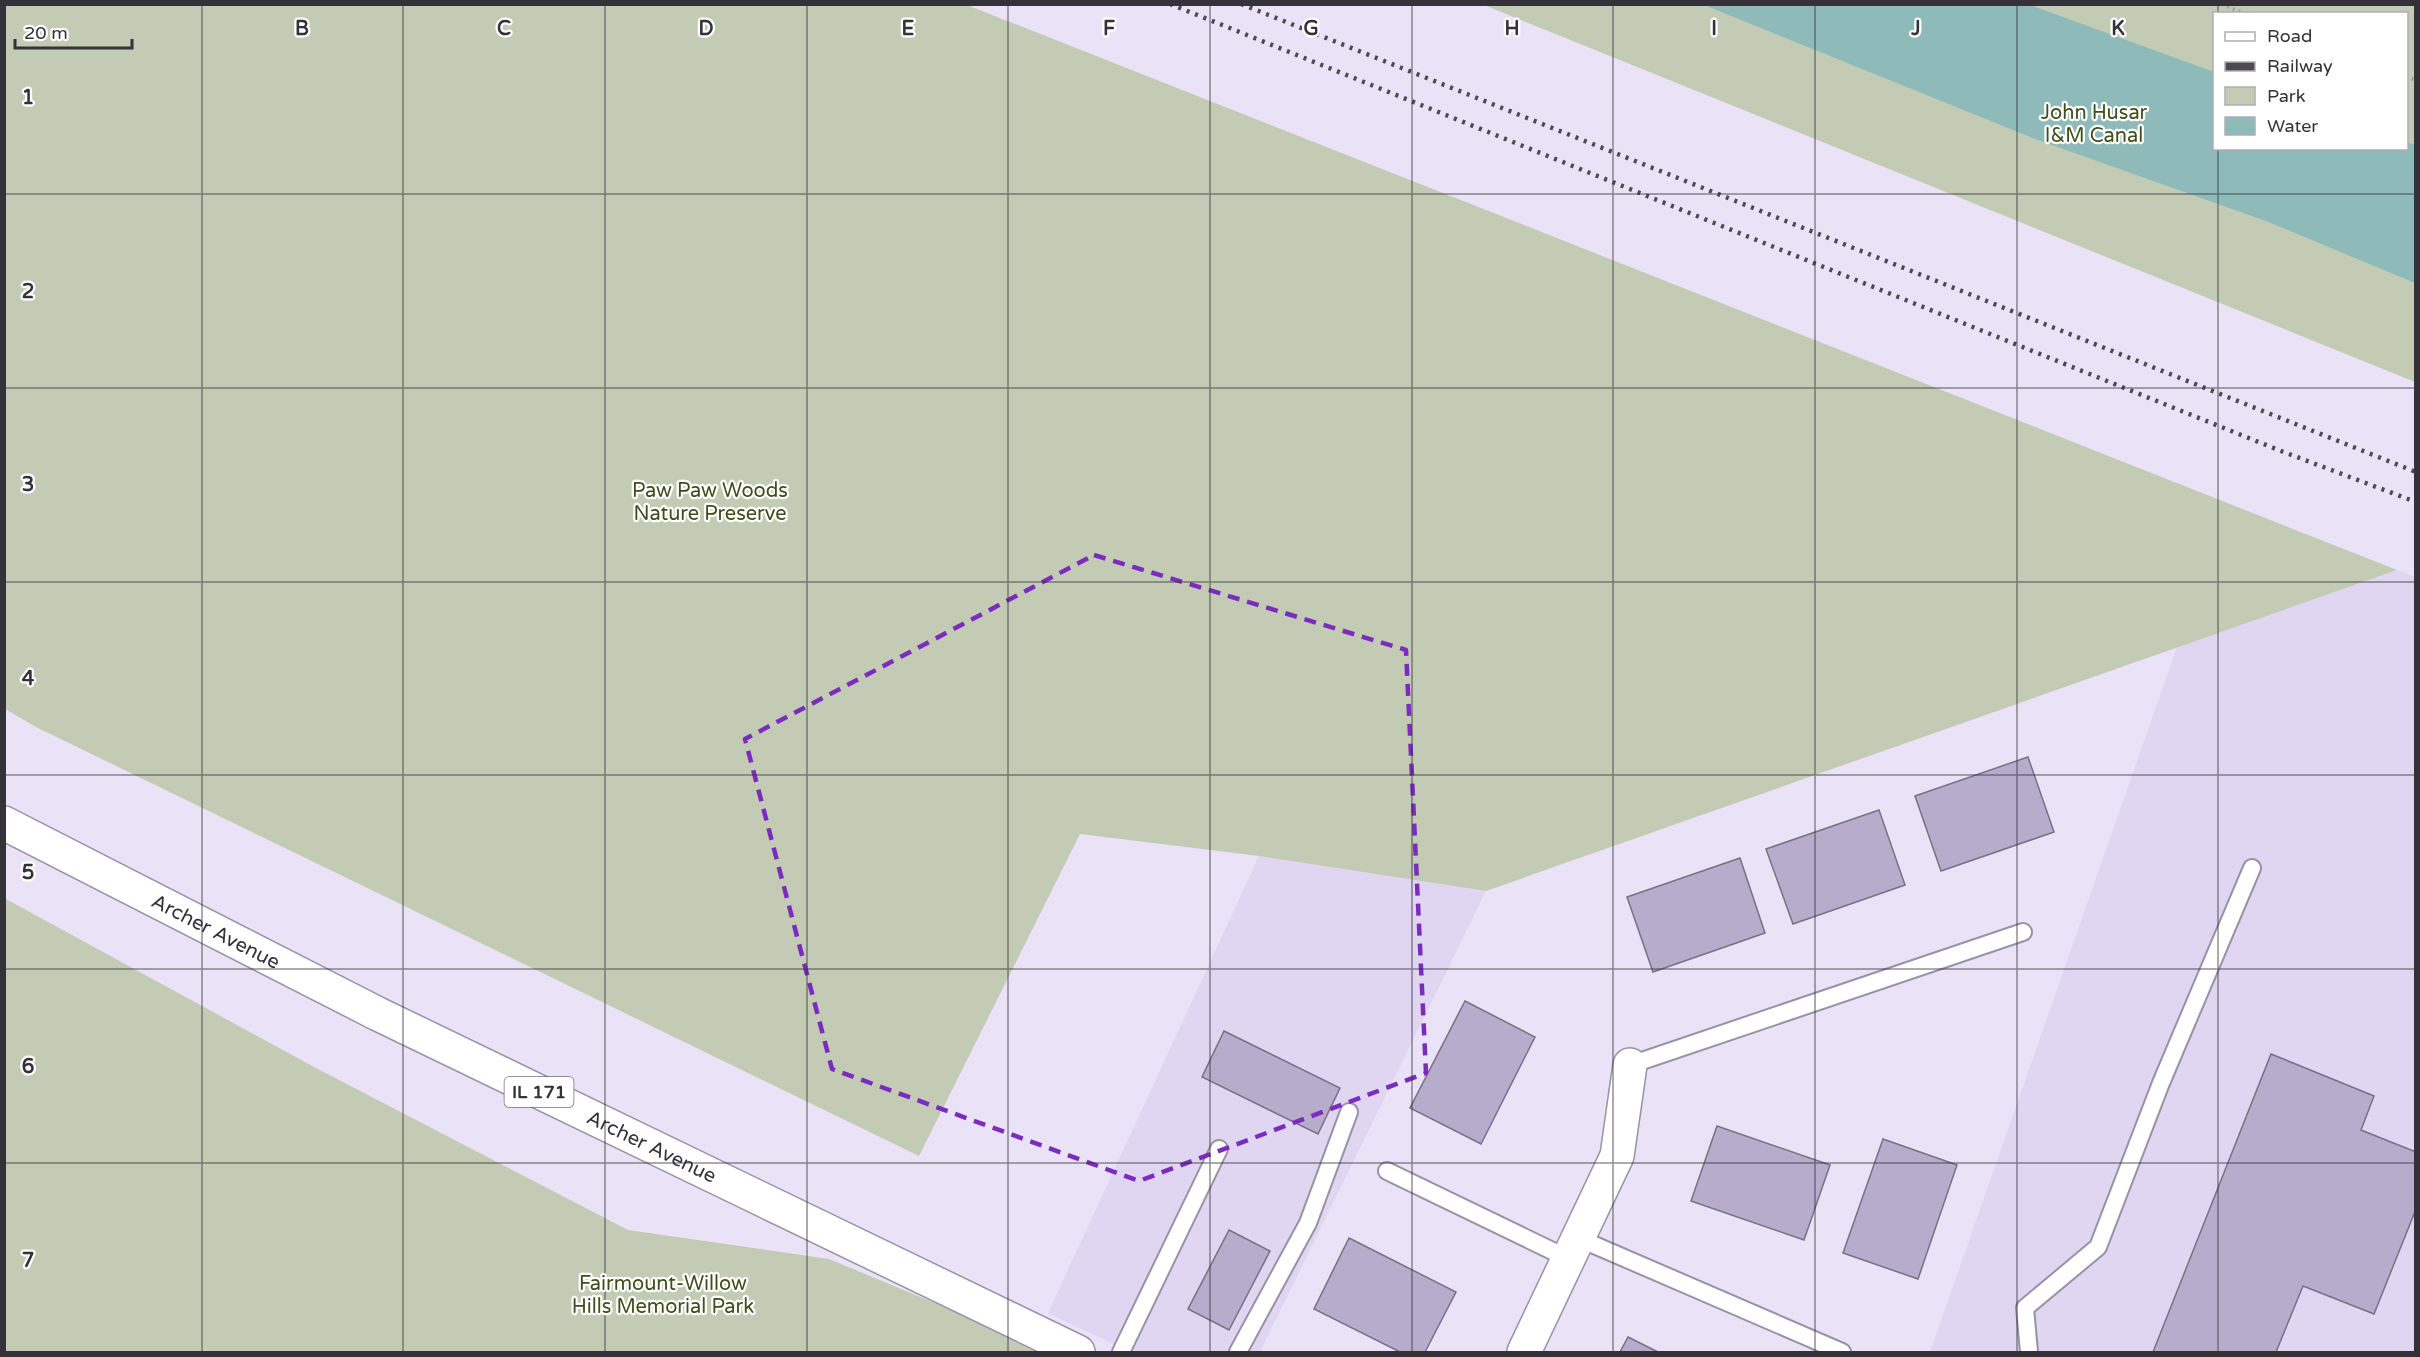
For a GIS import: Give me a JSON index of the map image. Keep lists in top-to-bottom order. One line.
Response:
{"streets":{"main road":["Archer Avenue","IL 171"]},"parks":["John Husar I&M Canal","Paw Paw Woods Nature Preserve","Fairmount-Willow Hills Memorial Park"],"legend":["Road","Railway","Park","Water"],"scale_bar":"20 m","grid":{"columns":["B","C","D","E","F","G","H","I","J","K"],"rows":["1","2","3","4","5","6","7"]}}
